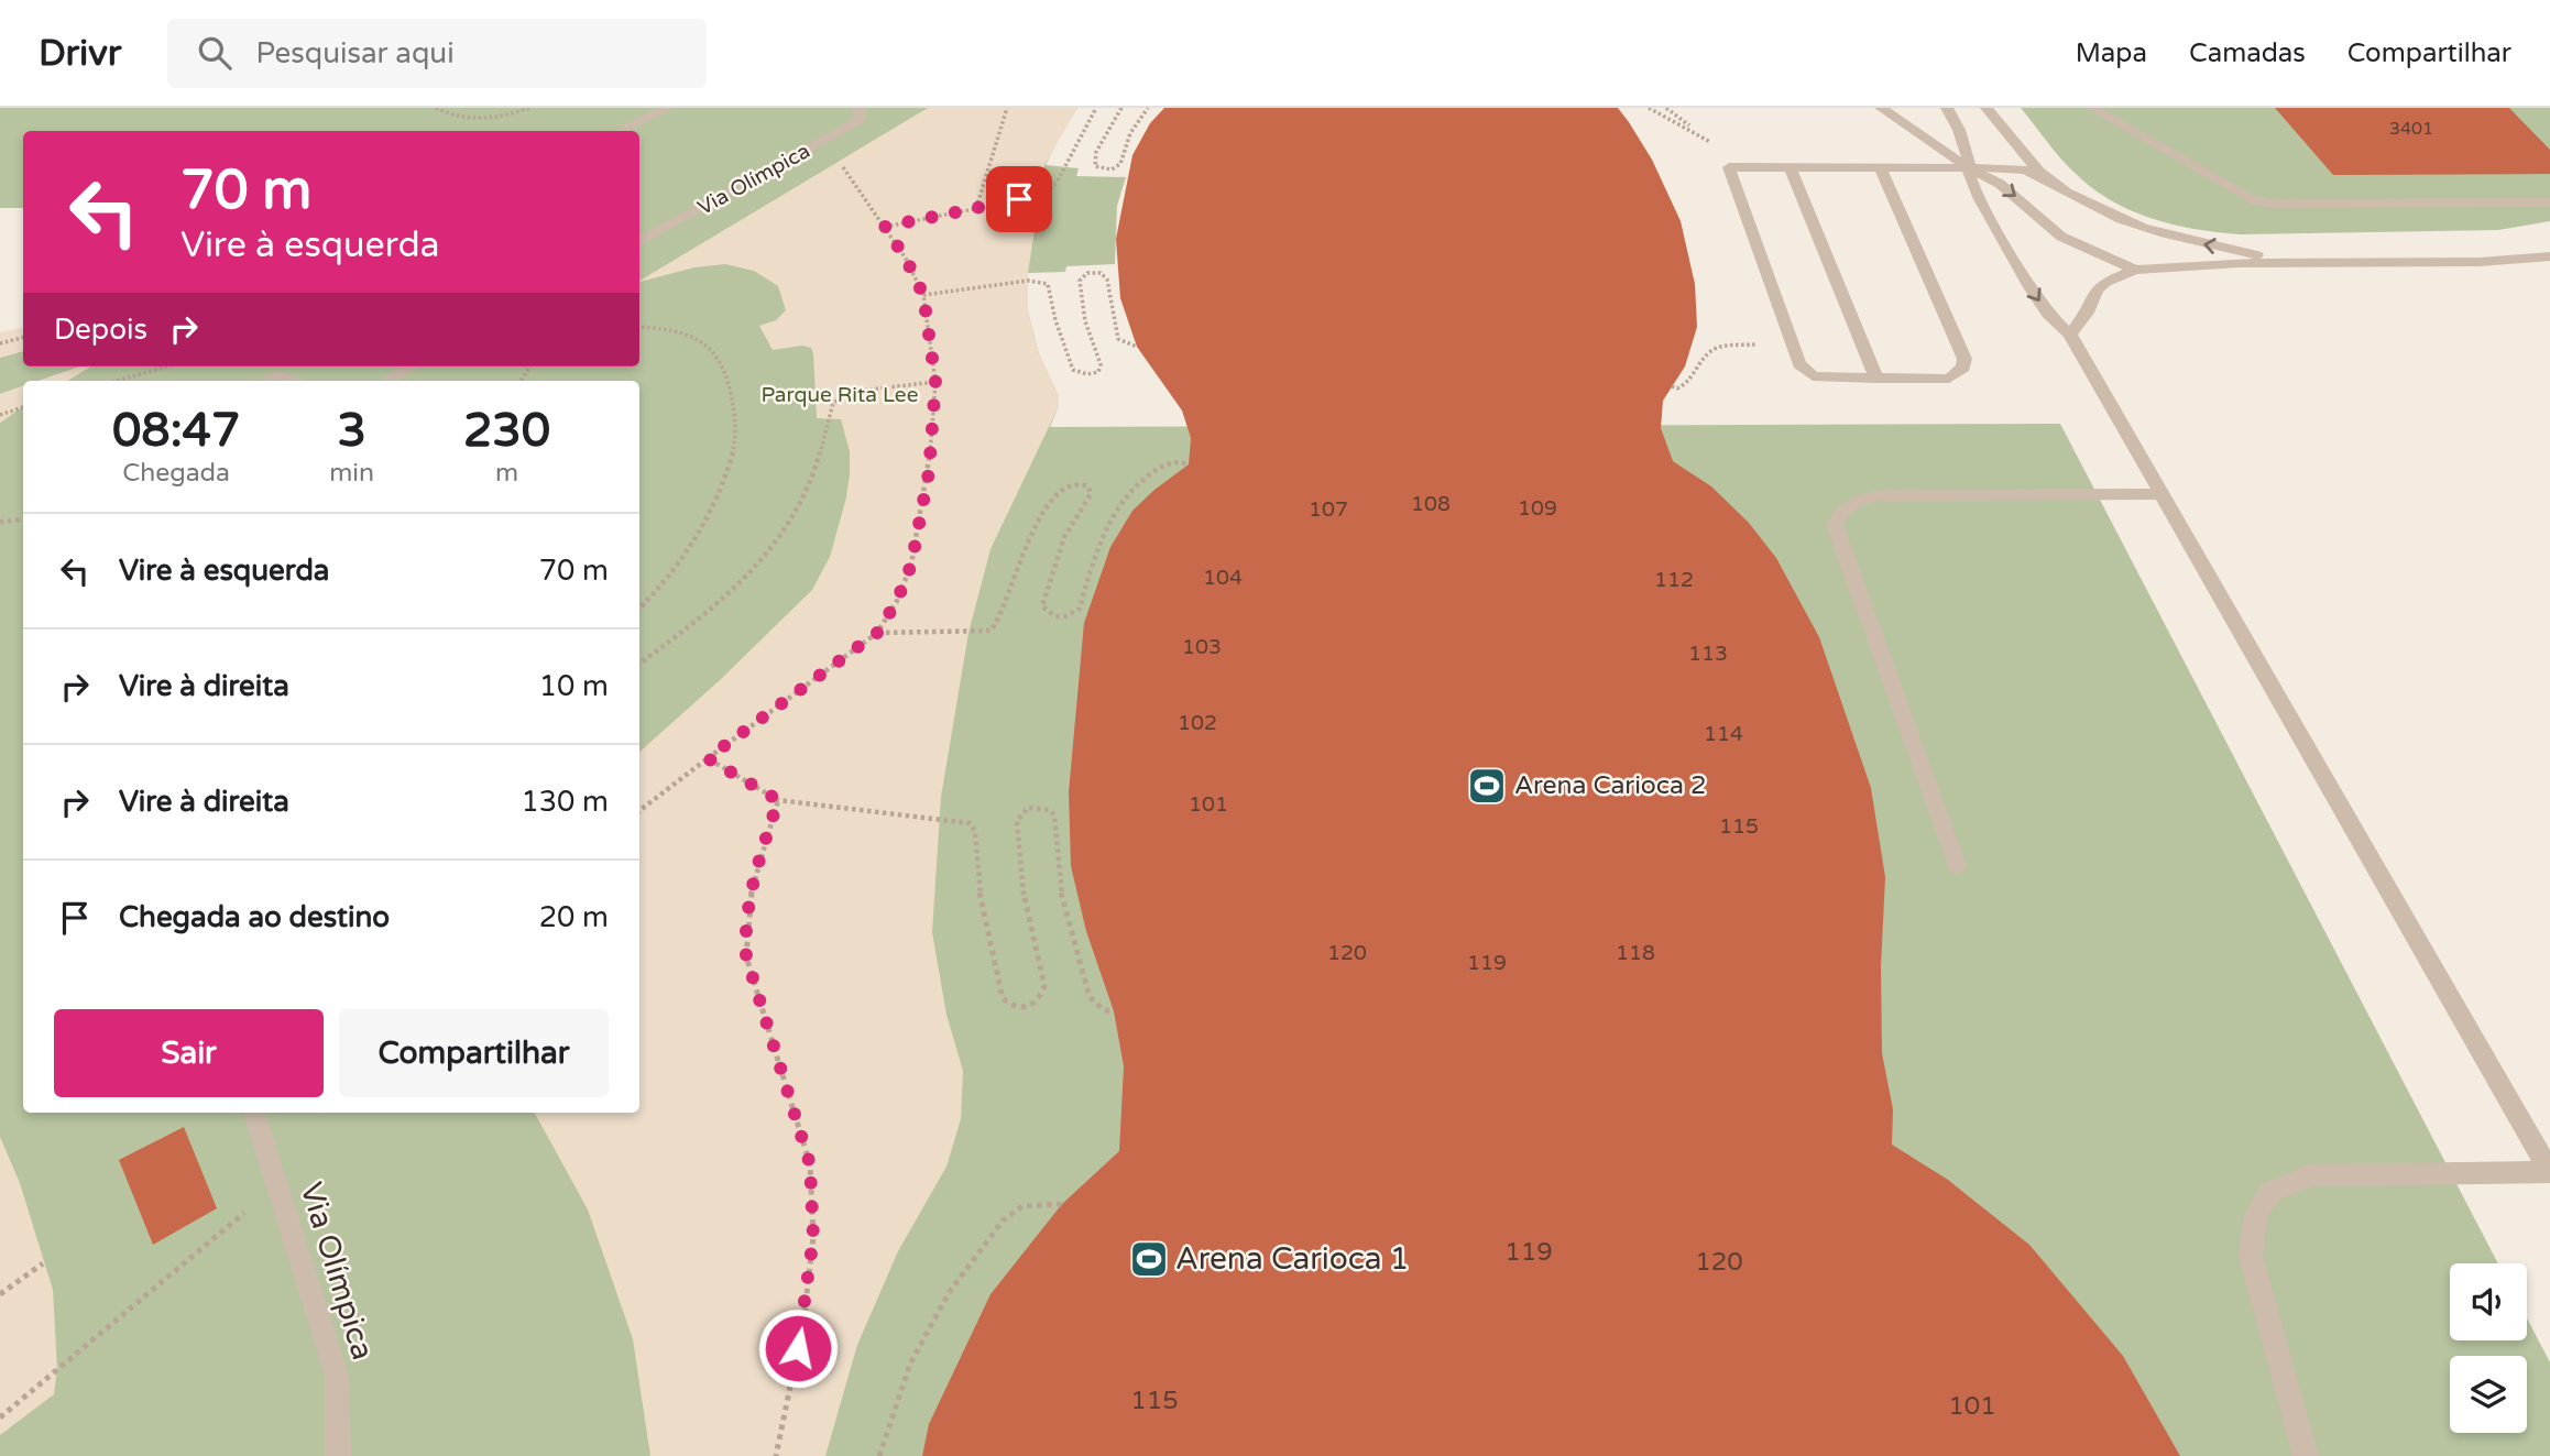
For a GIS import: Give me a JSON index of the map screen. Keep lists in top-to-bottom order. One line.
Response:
{"streets":{"street":["Via Olímpica"]},"parks":["Parque Rita Lee"],"places":{"sports":["Arena Carioca 2","Arena Carioca 1"]},"house_numbers":["3401","108","109","107","104","112","103","113","102","114","101","115","120","118","119","119","120","115","101"],"page":{"header":"Drivr","search":"Pesquisar aqui","nav":["Mapa","Camadas","Compartilhar"],"turn":["70 m","Vire à esquerda"],"then":"Depois","eta":["08:47","Chegada","3","min","230","m"],"list":[{"name":"Vire à esquerda","value":"70 m"},{"name":"Vire à direita","value":"10 m"},{"name":"Vire à direita","value":"130 m"},{"name":"Chegada ao destino","value":"20 m"}],"buttons":["Sair","Compartilhar"]}}
